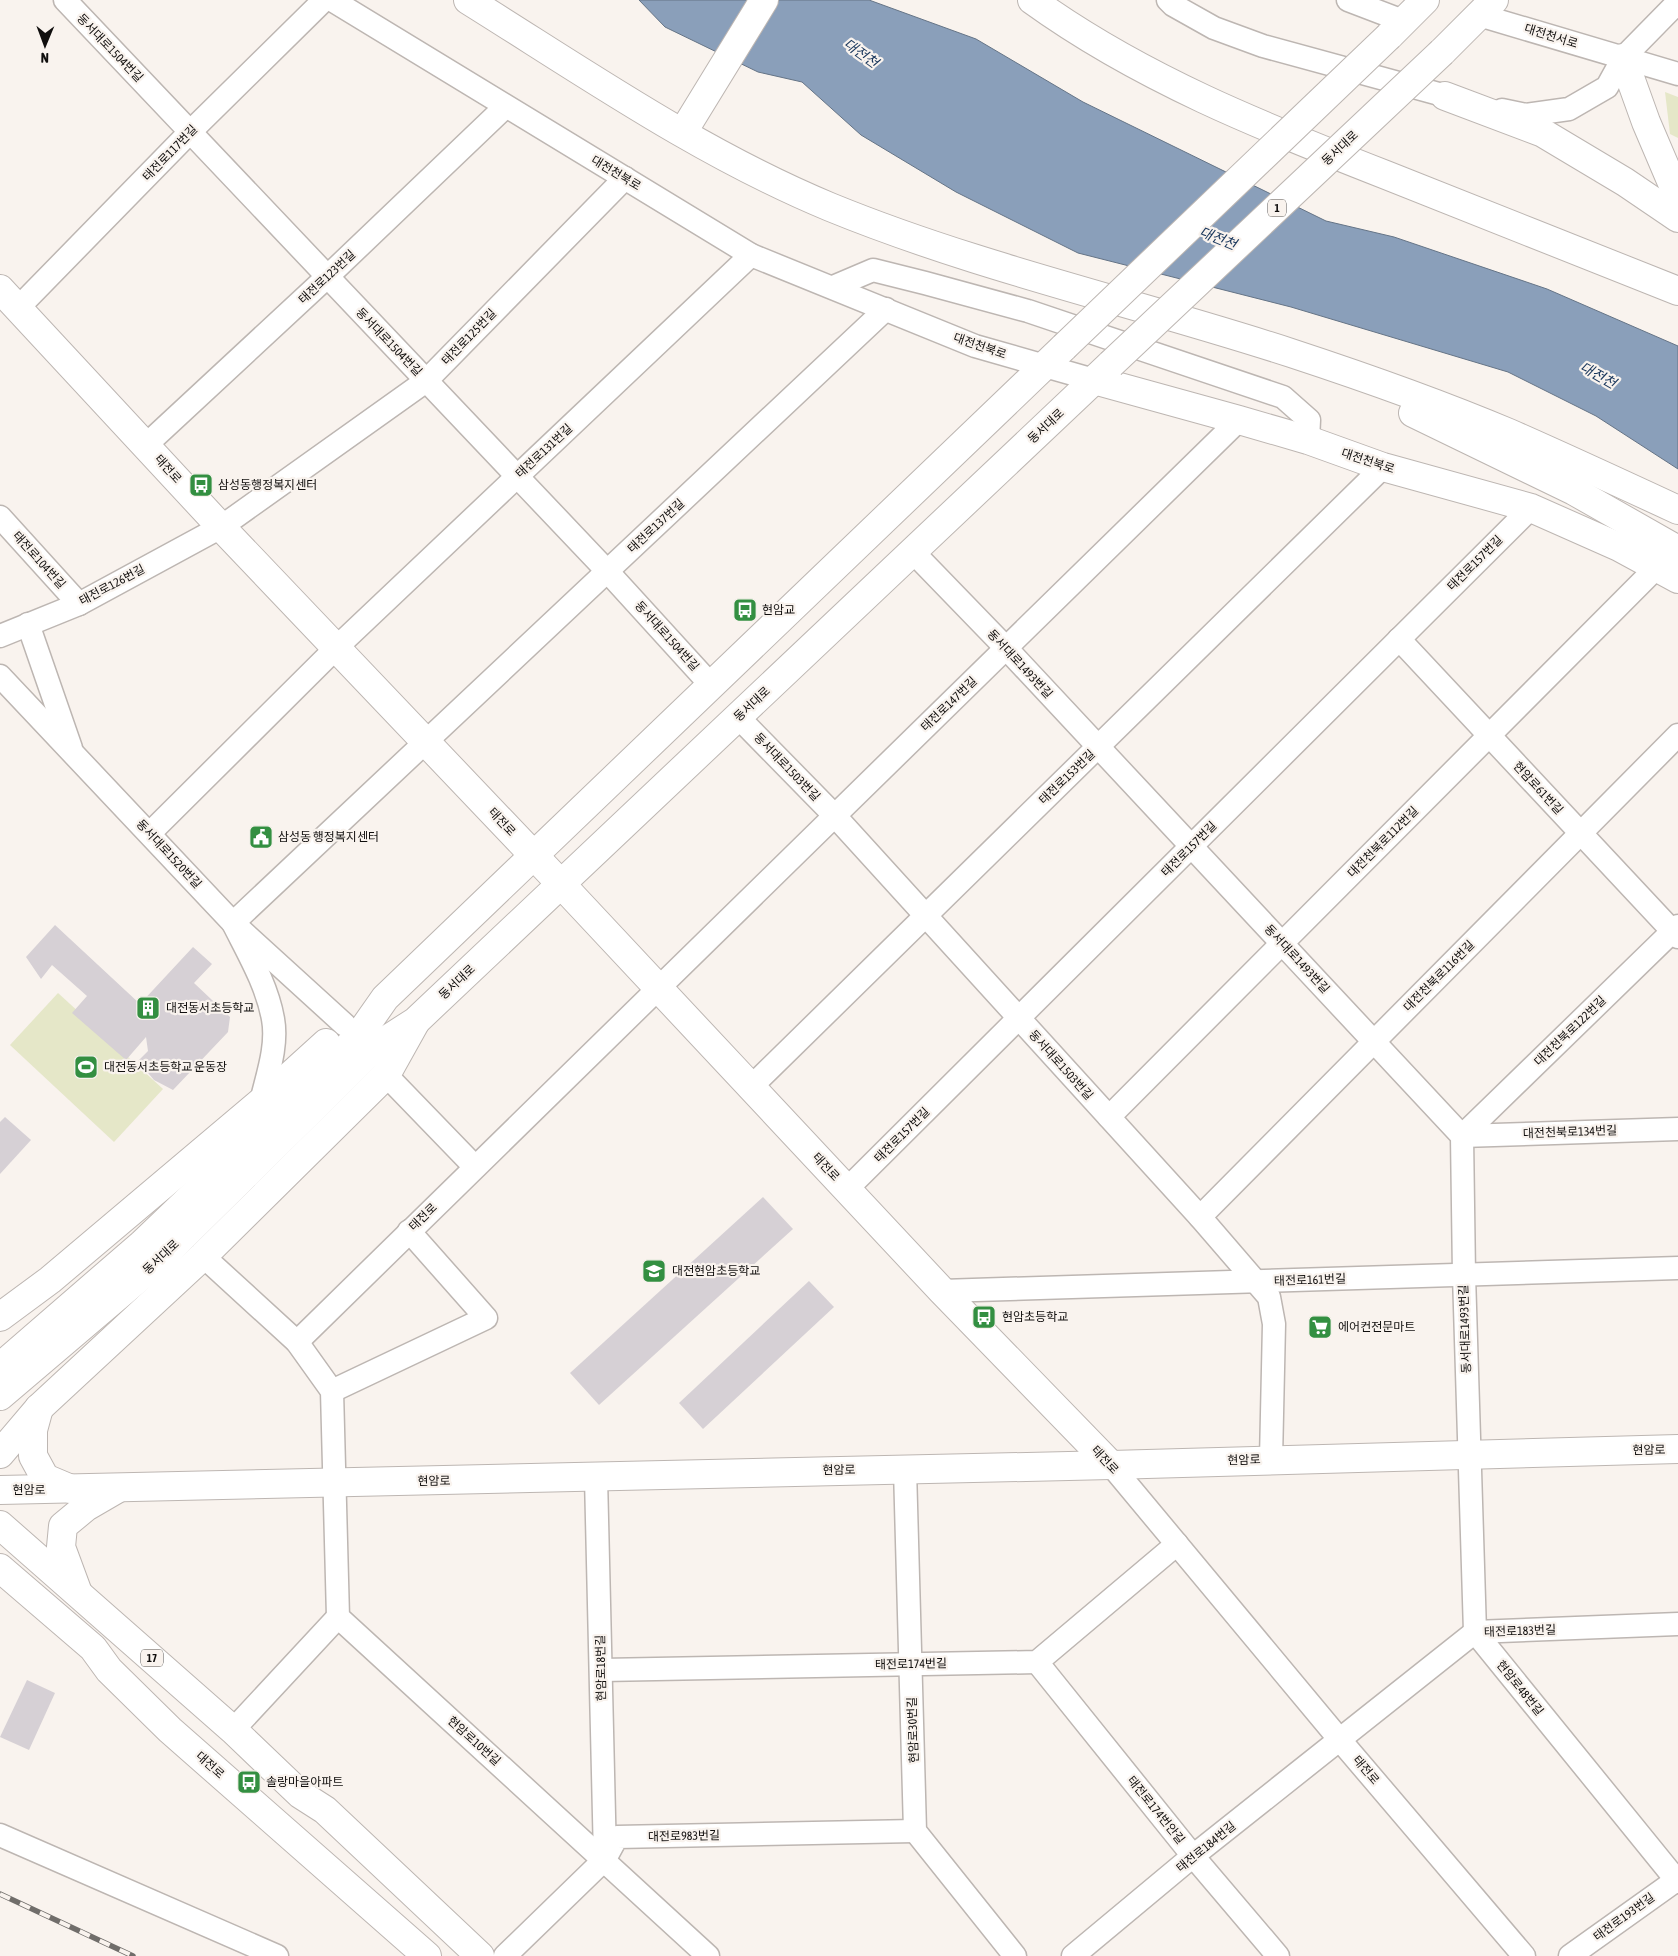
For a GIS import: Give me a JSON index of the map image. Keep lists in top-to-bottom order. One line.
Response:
{"streets":{"main road":["동서대로","대전천북로","1","태전로","현암로","17","대전로"],"street":["대전천서로","동서대로1504번길","태전로117번길","태전로123번길","태전로125번길","태전로131번길","태전로137번길","태전로104번길","태전로157번길","태전로126번길","동서대로1493번길","태전로147번길","동서대로1503번길","태전로153번길","현암로61번길","대전천북로112번길","동서대로1520번길","대전천북로116번길","대전천북로122번길","대전천북로134번길","태전로161번길","태전로183번길","태전로174번길","현암로18번길","현암로48번길","현암로30번길","현암로10번길","태전로174번안길","대전로983번길","태전로184번길","태전로193번길"]},"crossings":[["대전천서로","동서대로"],["동서대로1504번길","동서대로"],["동서대로1504번길","태전로117번길"],["동서대로1504번길","태전로123번길"],["동서대로1504번길","태전로125번길"],["동서대로1504번길","태전로131번길"],["동서대로1504번길","태전로137번길"],["동서대로","대전천북로"],["동서대로","태전로"],["동서대로","동서대로1493번길"],["동서대로","동서대로1503번길"],["태전로117번길","태전로"],["대전천북로","태전로123번길"],["대전천북로","태전로125번길"],["대전천북로","태전로131번길"],["대전천북로","태전로137번길"],["대전천북로","태전로157번길"],["대전천북로","태전로147번길"],["대전천북로","태전로153번길"],["대전천북로","대전천북로112번길"],["태전로123번길","태전로"],["태전로125번길","태전로"],["태전로125번길","태전로126번길"],["태전로131번길","태전로"],["태전로","태전로137번길"],["태전로","태전로157번길"],["태전로","태전로126번길"],["태전로","태전로147번길"],["태전로","태전로153번길"],["태전로","태전로161번길"],["태전로","현암로"],["태전로","태전로183번길"],["태전로","태전로184번길"],["태전로104번길","태전로126번길"],["태전로157번길","동서대로1493번길"],["태전로157번길","동서대로1503번길"],["태전로157번길","현암로61번길"],["동서대로1493번길","태전로147번길"],["동서대로1493번길","태전로153번길"],["동서대로1493번길","대전천북로112번길"],["동서대로1493번길","대전천북로116번길"],["동서대로1493번길","대전천북로122번길"],["동서대로1493번길","대전천북로134번길"],["동서대로1493번길","태전로161번길"],["동서대로1493번길","현암로"],["태전로147번길","동서대로1503번길"],["동서대로1503번길","태전로153번길"],["동서대로1503번길","대전천북로112번길"],["동서대로1503번길","대전천북로116번길"],["동서대로1503번길","태전로161번길"],["동서대로1503번길","현암로"],["현암로61번길","대전천북로112번길"],["현암로61번길","대전천북로116번길"],["현암로61번길","대전천북로122번길"],["대전천북로122번길","대전천북로134번길"],["현암로","현암로18번길"],["현암로","현암로30번길"],["태전로183번길","현암로48번길"],["태전로183번길","태전로184번길"],["태전로174번길","현암로18번길"],["태전로174번길","현암로30번길"],["태전로174번길","태전로174번안길"],["현암로18번길","현암로10번길"],["현암로18번길","대전로983번길"],["현암로48번길","태전로193번길"],["현암로30번길","대전로983번길"],["현암로10번길","대전로983번길"],["태전로174번안길","태전로184번길"]],"water":["대전천"],"places":{"bus stop":["삼성동행정복지센터","현암교","현암초등학교","솔랑마을아파트"],"public building":["삼성동 행정복지센터"],"building":["대전동서초등학교"],"sports":["대전동서초등학교 운동장"],"school or university":["대전현암초등학교"],"supermarket":["에어컨전문마트"]},"north":"bottom"}
